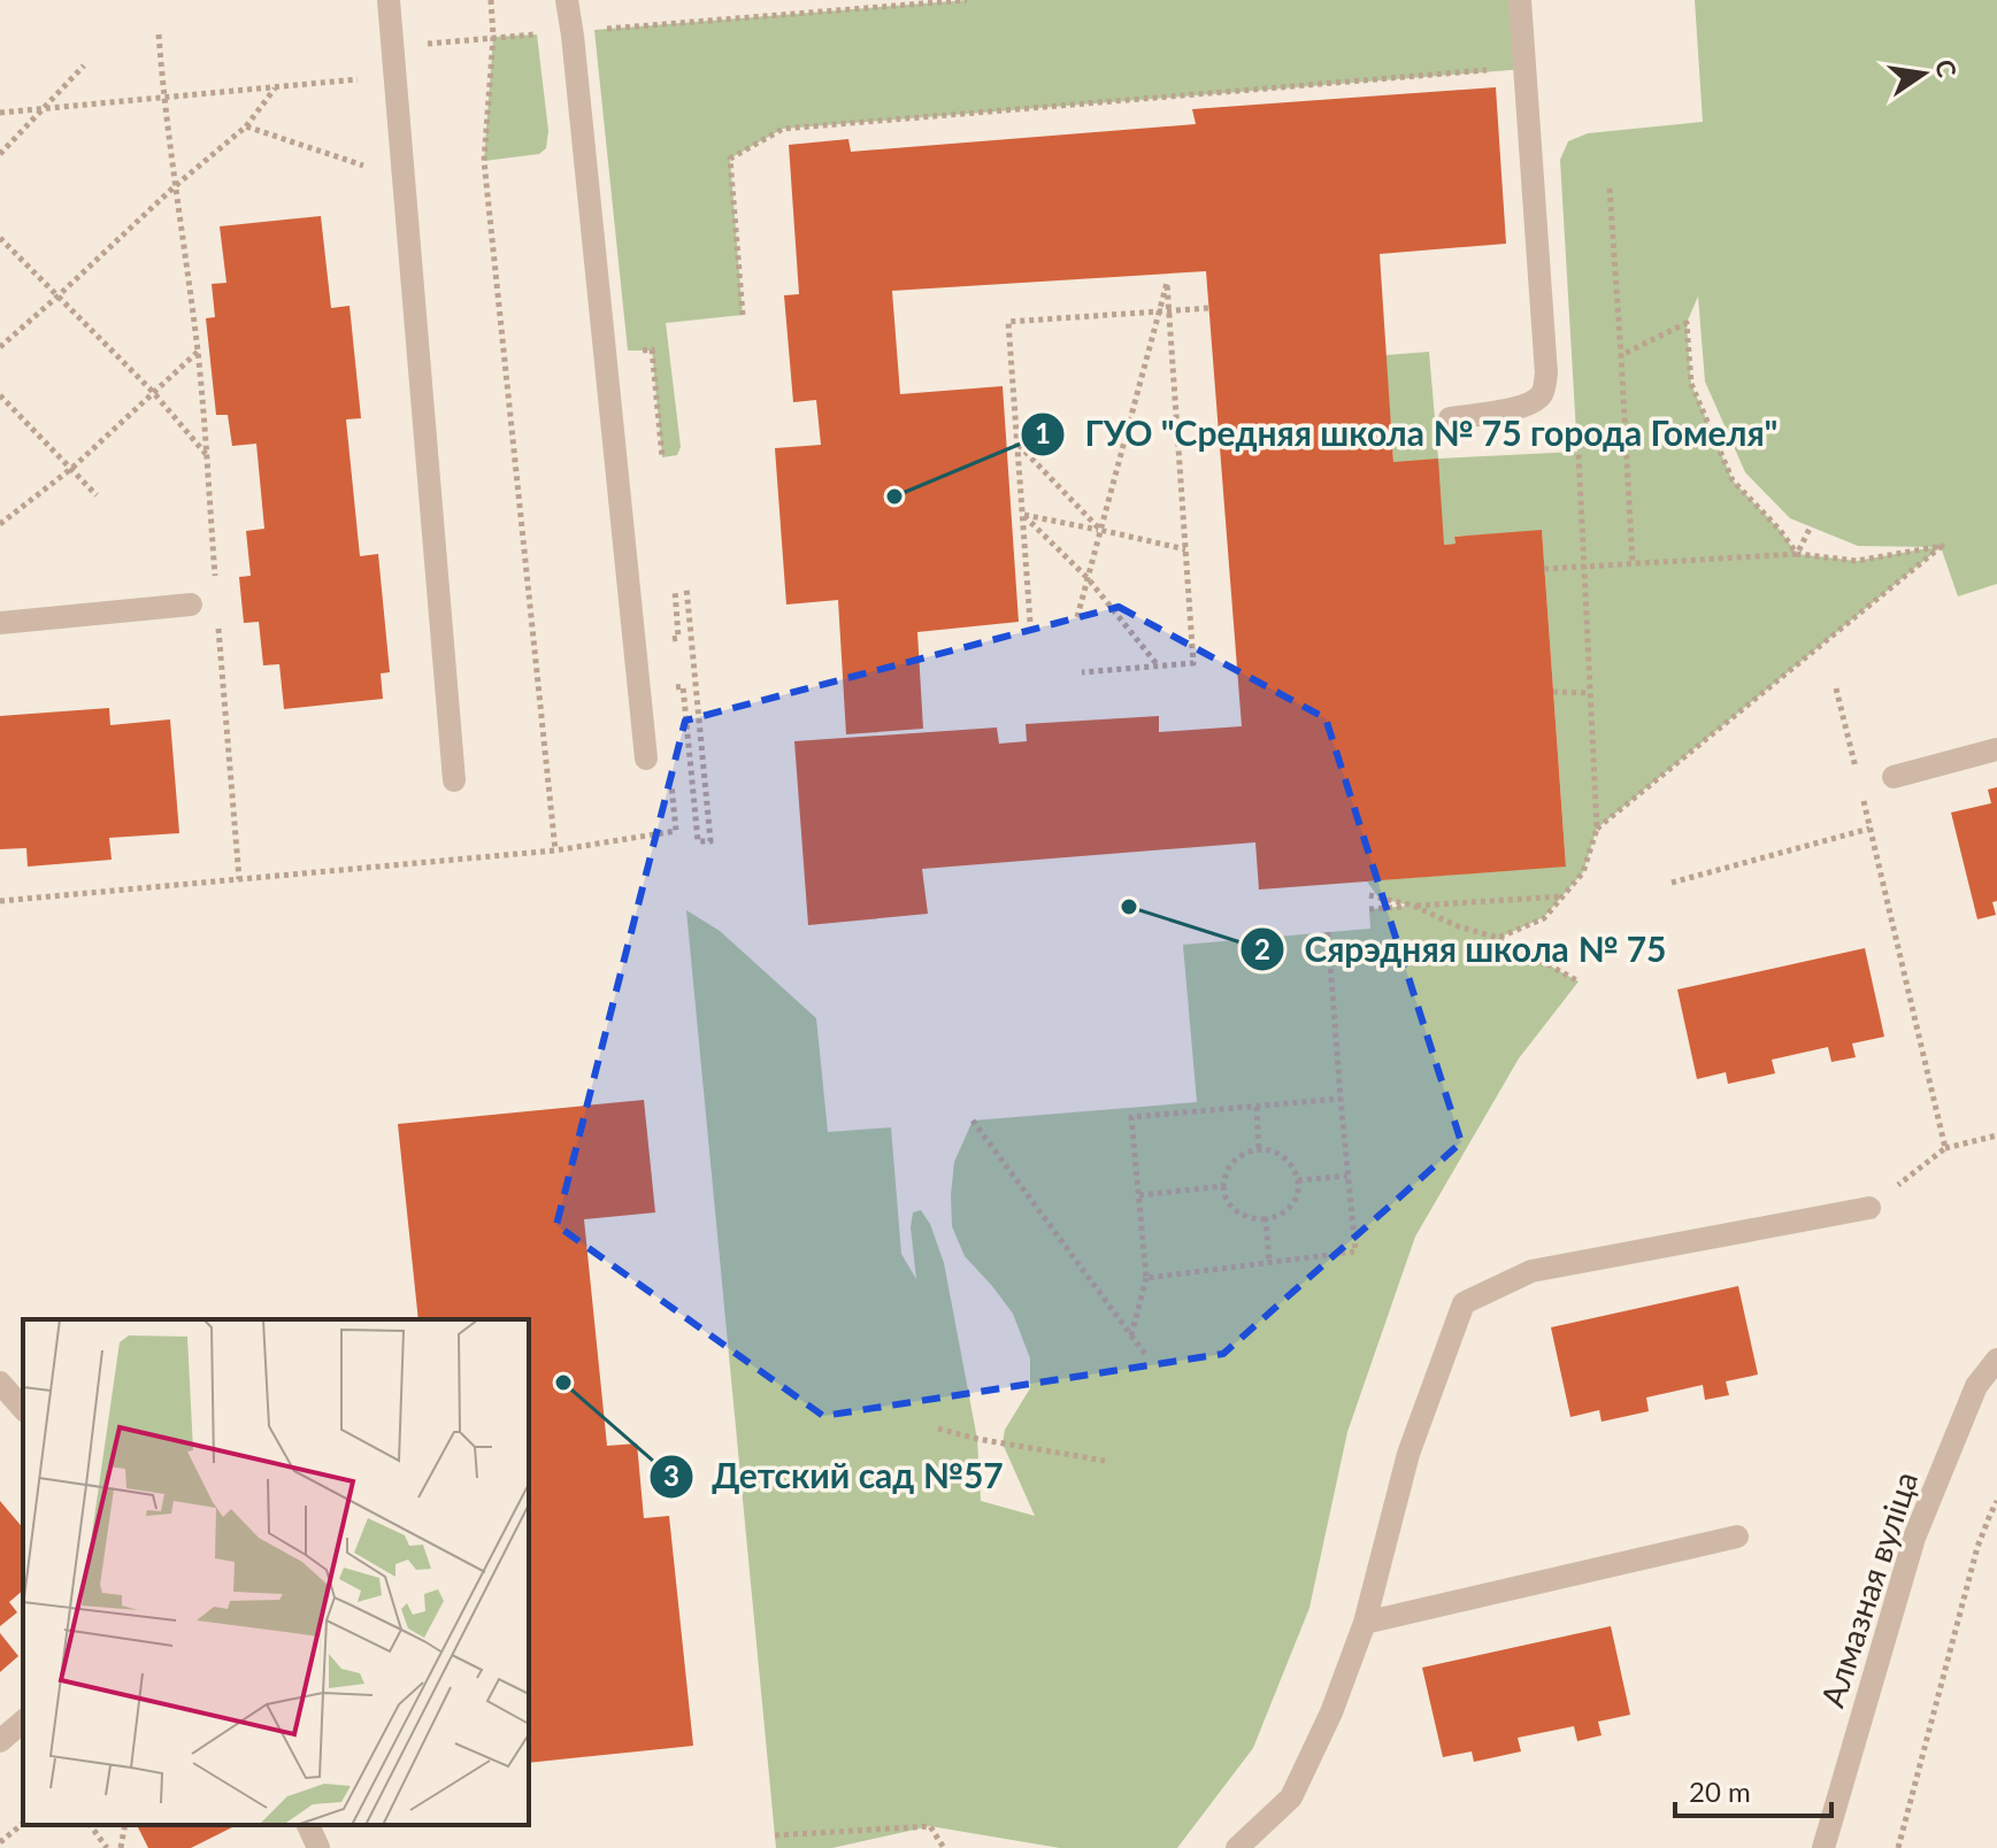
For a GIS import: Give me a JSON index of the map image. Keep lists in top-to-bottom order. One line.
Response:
{"streets":{"street":["Алмазная вуліца"]},"places":["ГУО \"Средняя школа № 75 города Гомеля\"","Сярэдняя школа № 75","Детский сад №57"],"scale_bar":"20 m","north":"right"}
